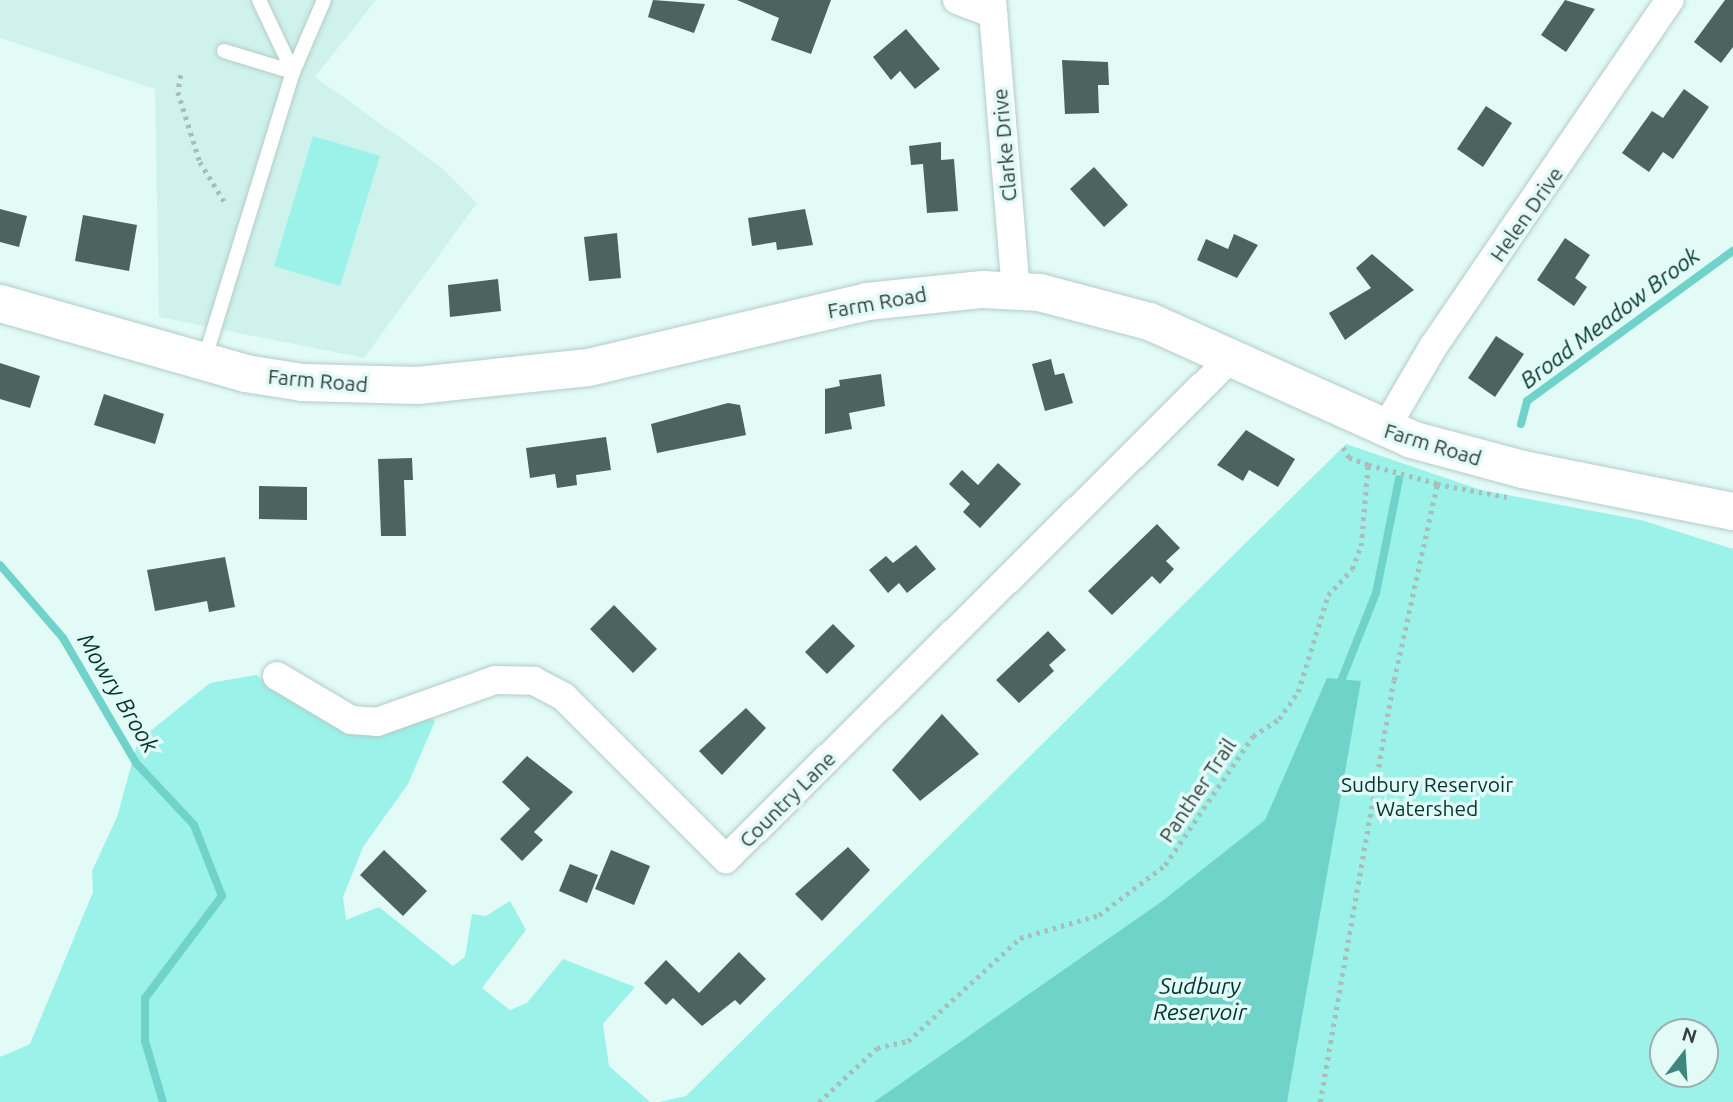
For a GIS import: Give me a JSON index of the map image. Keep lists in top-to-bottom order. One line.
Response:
{"streets":{"street":["Clarke Drive","Helen Drive","Farm Road","Country Lane"],"path":["Panther Trail"]},"crossings":[["Clarke Drive","Farm Road"],["Helen Drive","Farm Road"],["Farm Road","Country Lane"]],"water":["Broad Meadow Brook","Mowry Brook","Sudbury Reservoir"],"parks":["Sudbury Reservoir Watershed"],"north":"top"}
